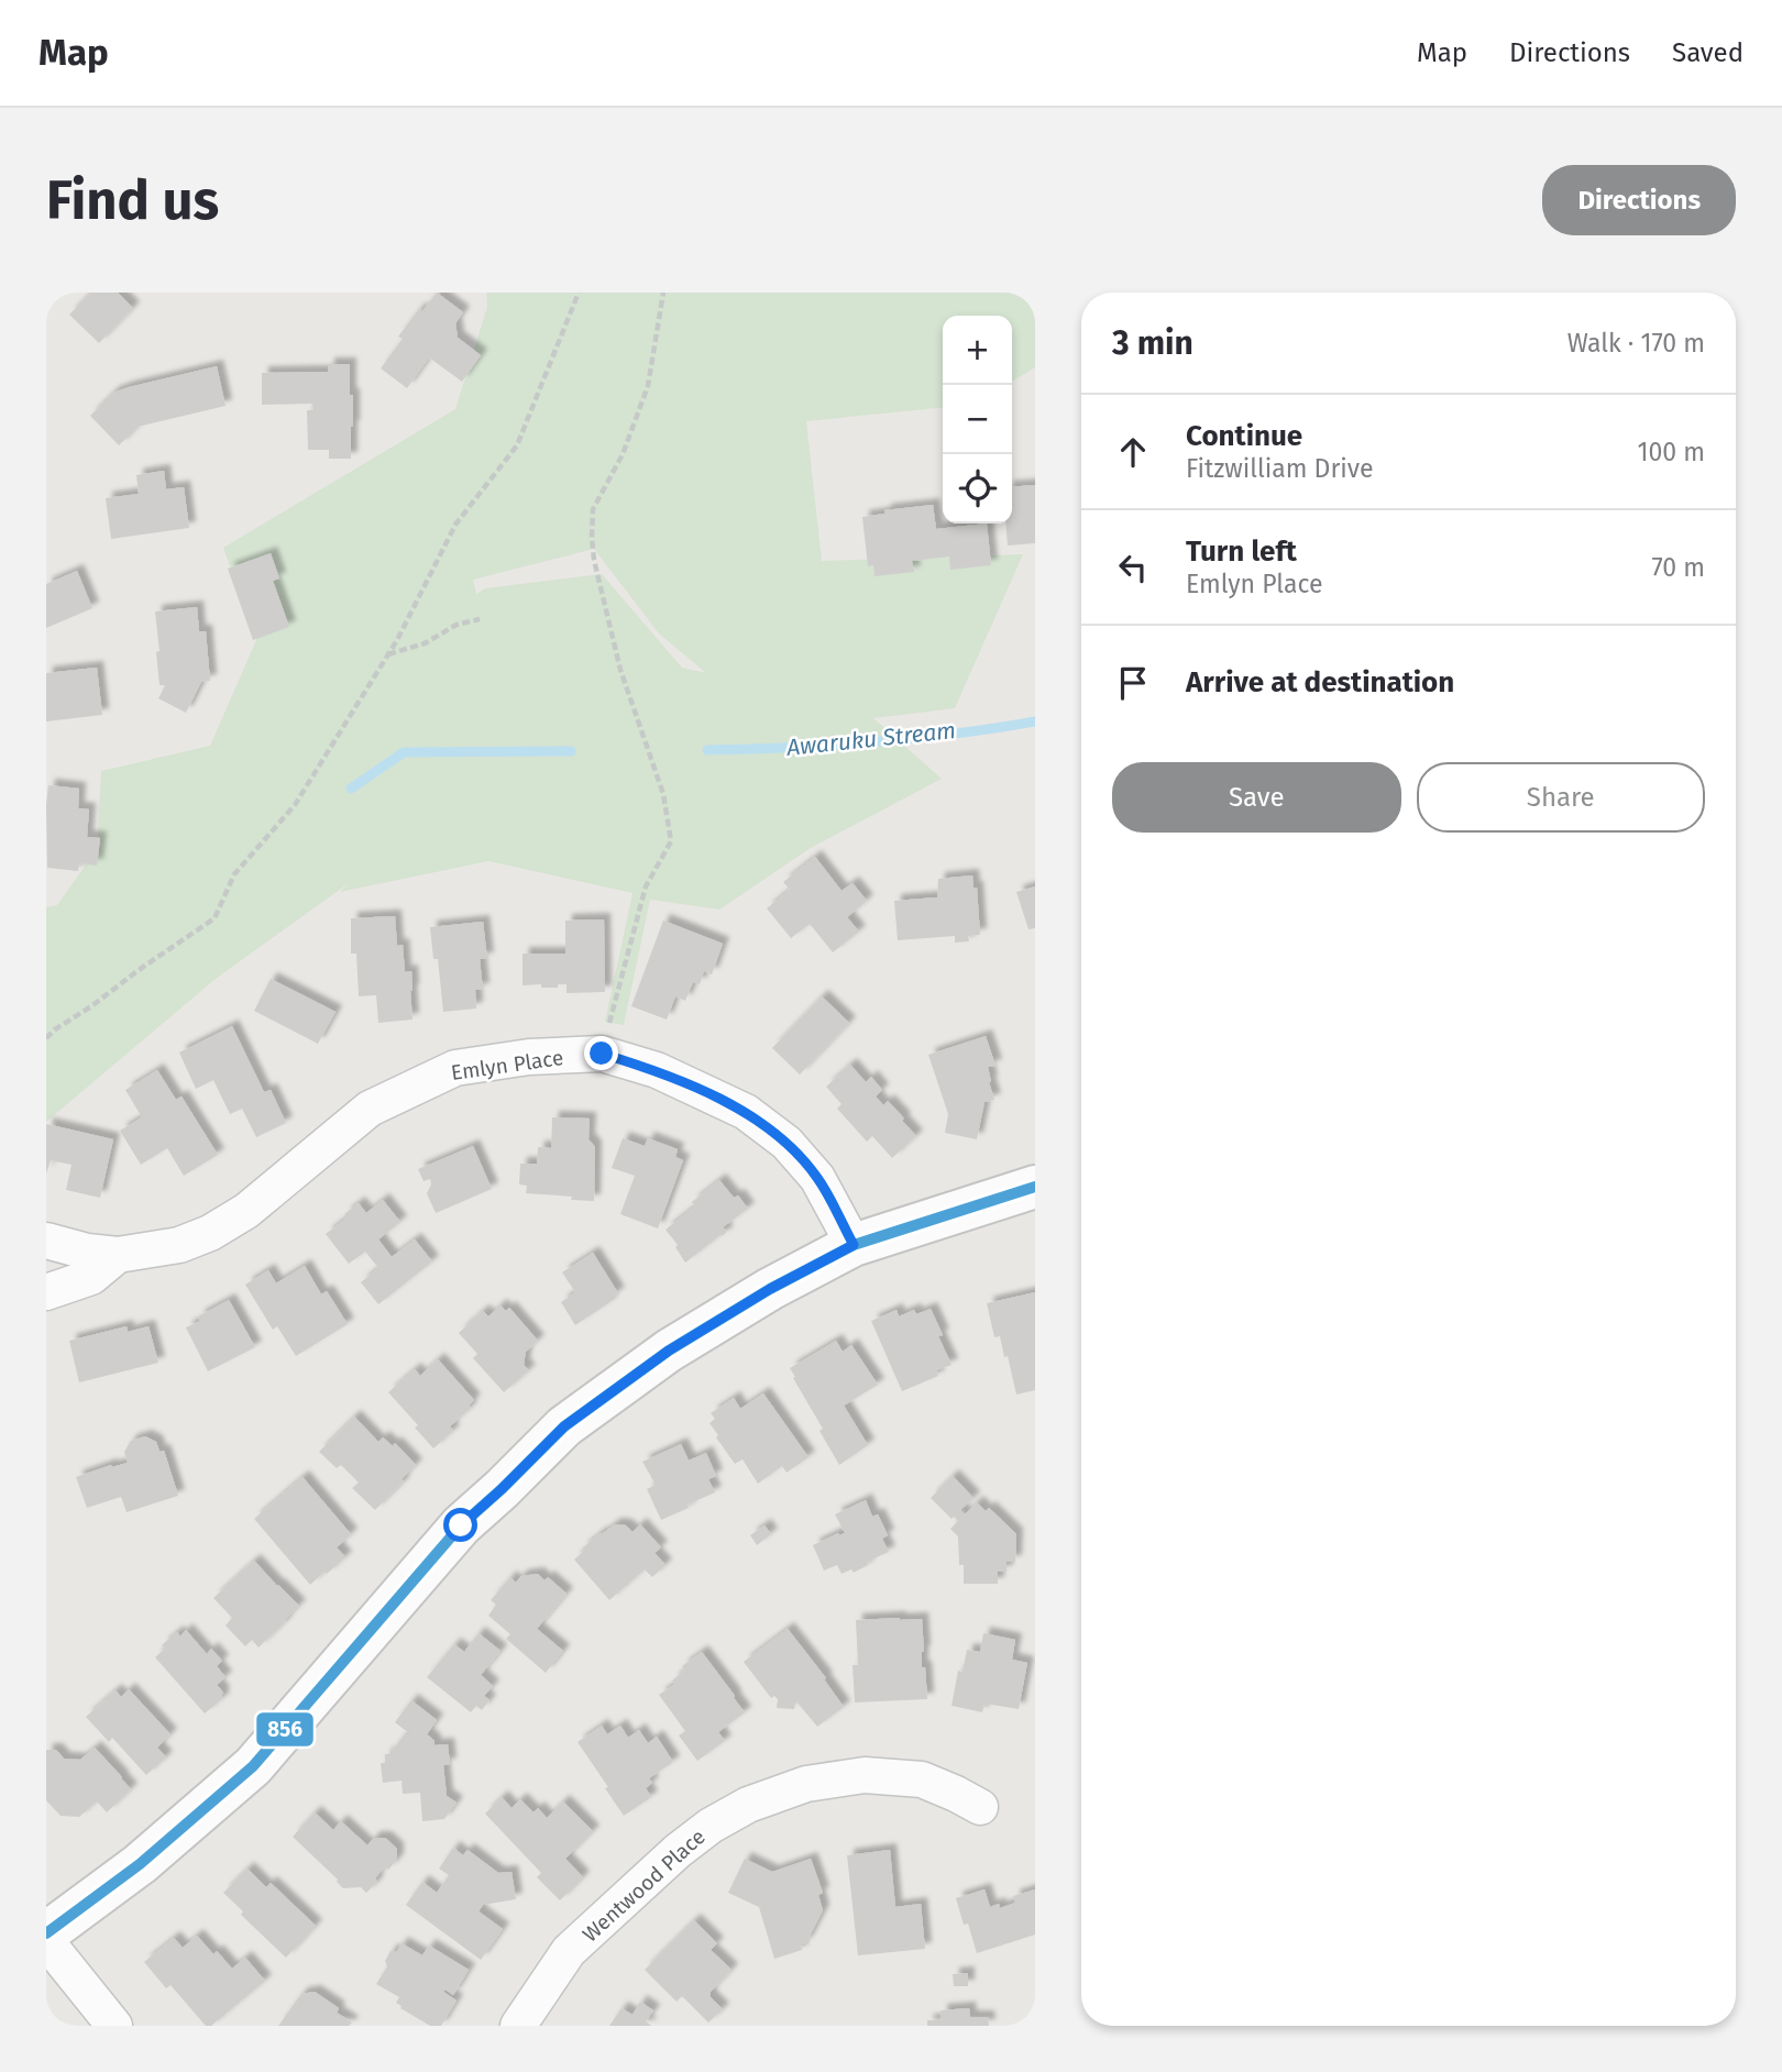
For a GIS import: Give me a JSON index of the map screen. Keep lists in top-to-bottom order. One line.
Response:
{"streets":{"street":["Emlyn Place","Wentwood Place"]},"water":["Awaruku Stream"],"lines":["transit line 856"],"page":{"header":"Map","nav":["Map","Directions","Saved"],"buttons":["Directions",["Save","Share"]],"title":"Find us","heading":["3 min","Walk · 170 m"],"map_buttons":["+","−"],"list":[["Continue","Fitzwilliam Drive","100 m"],["Turn left","Emlyn Place","70 m"],"Arrive at destination"]}}
